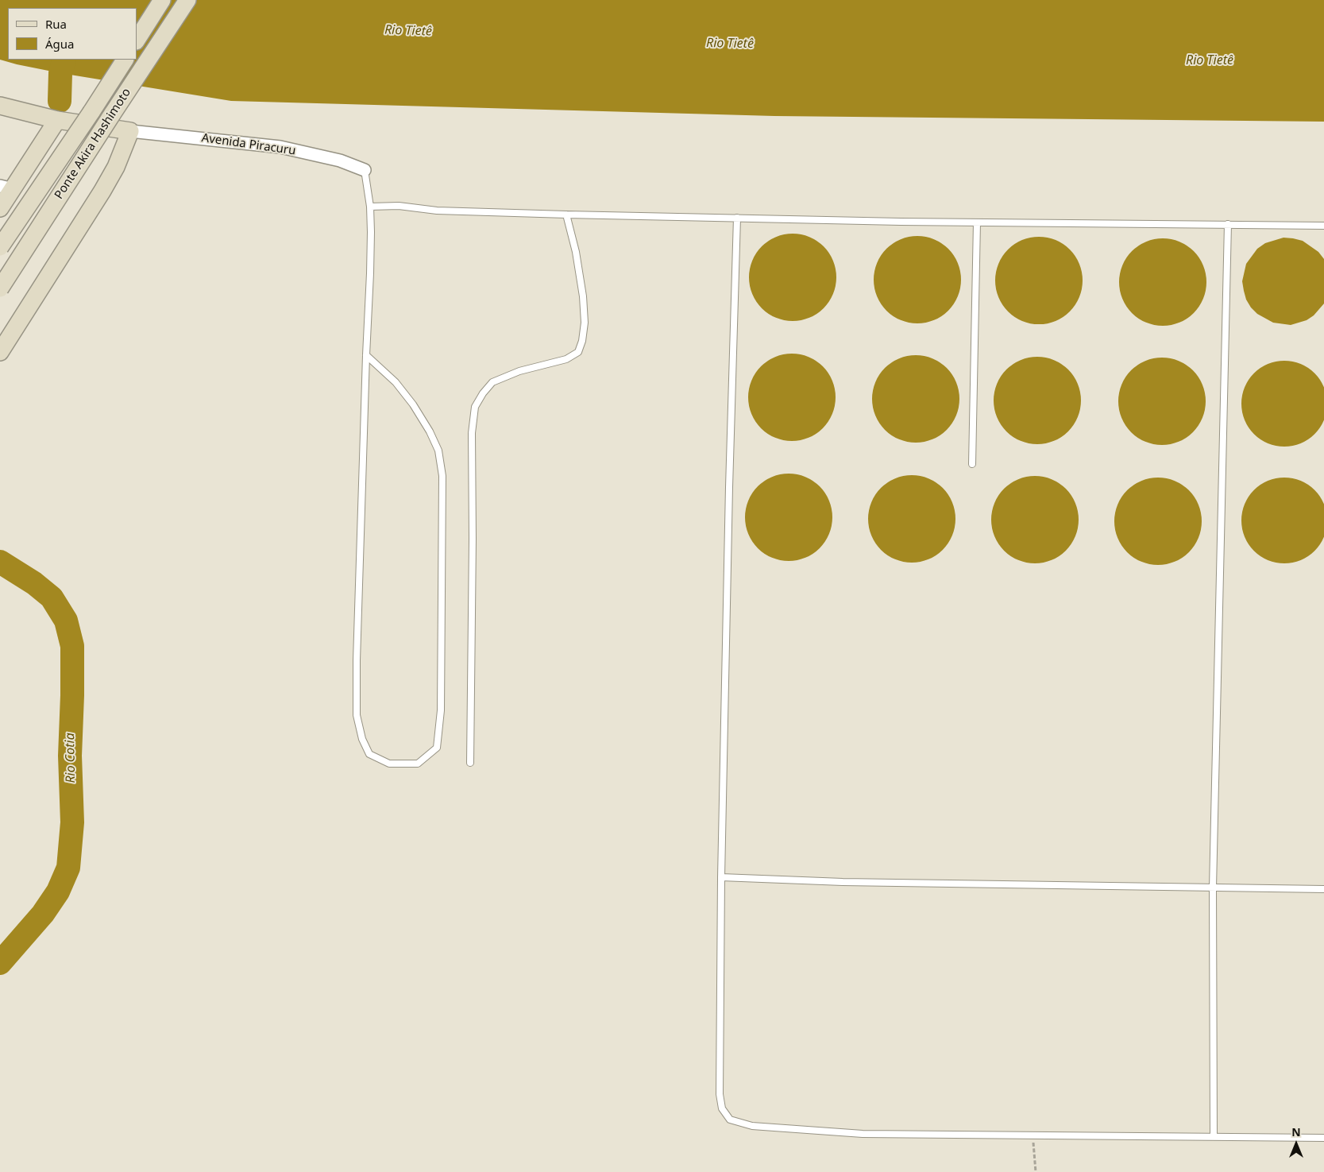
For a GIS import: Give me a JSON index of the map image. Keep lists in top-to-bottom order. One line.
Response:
{"streets":{"main road":["Ponte Akira Hashimoto"],"street":["Avenida Piracuru"]},"water":["Rio Tietê","Rio Cotia"],"legend":["Rua","Água"],"north":"top"}
